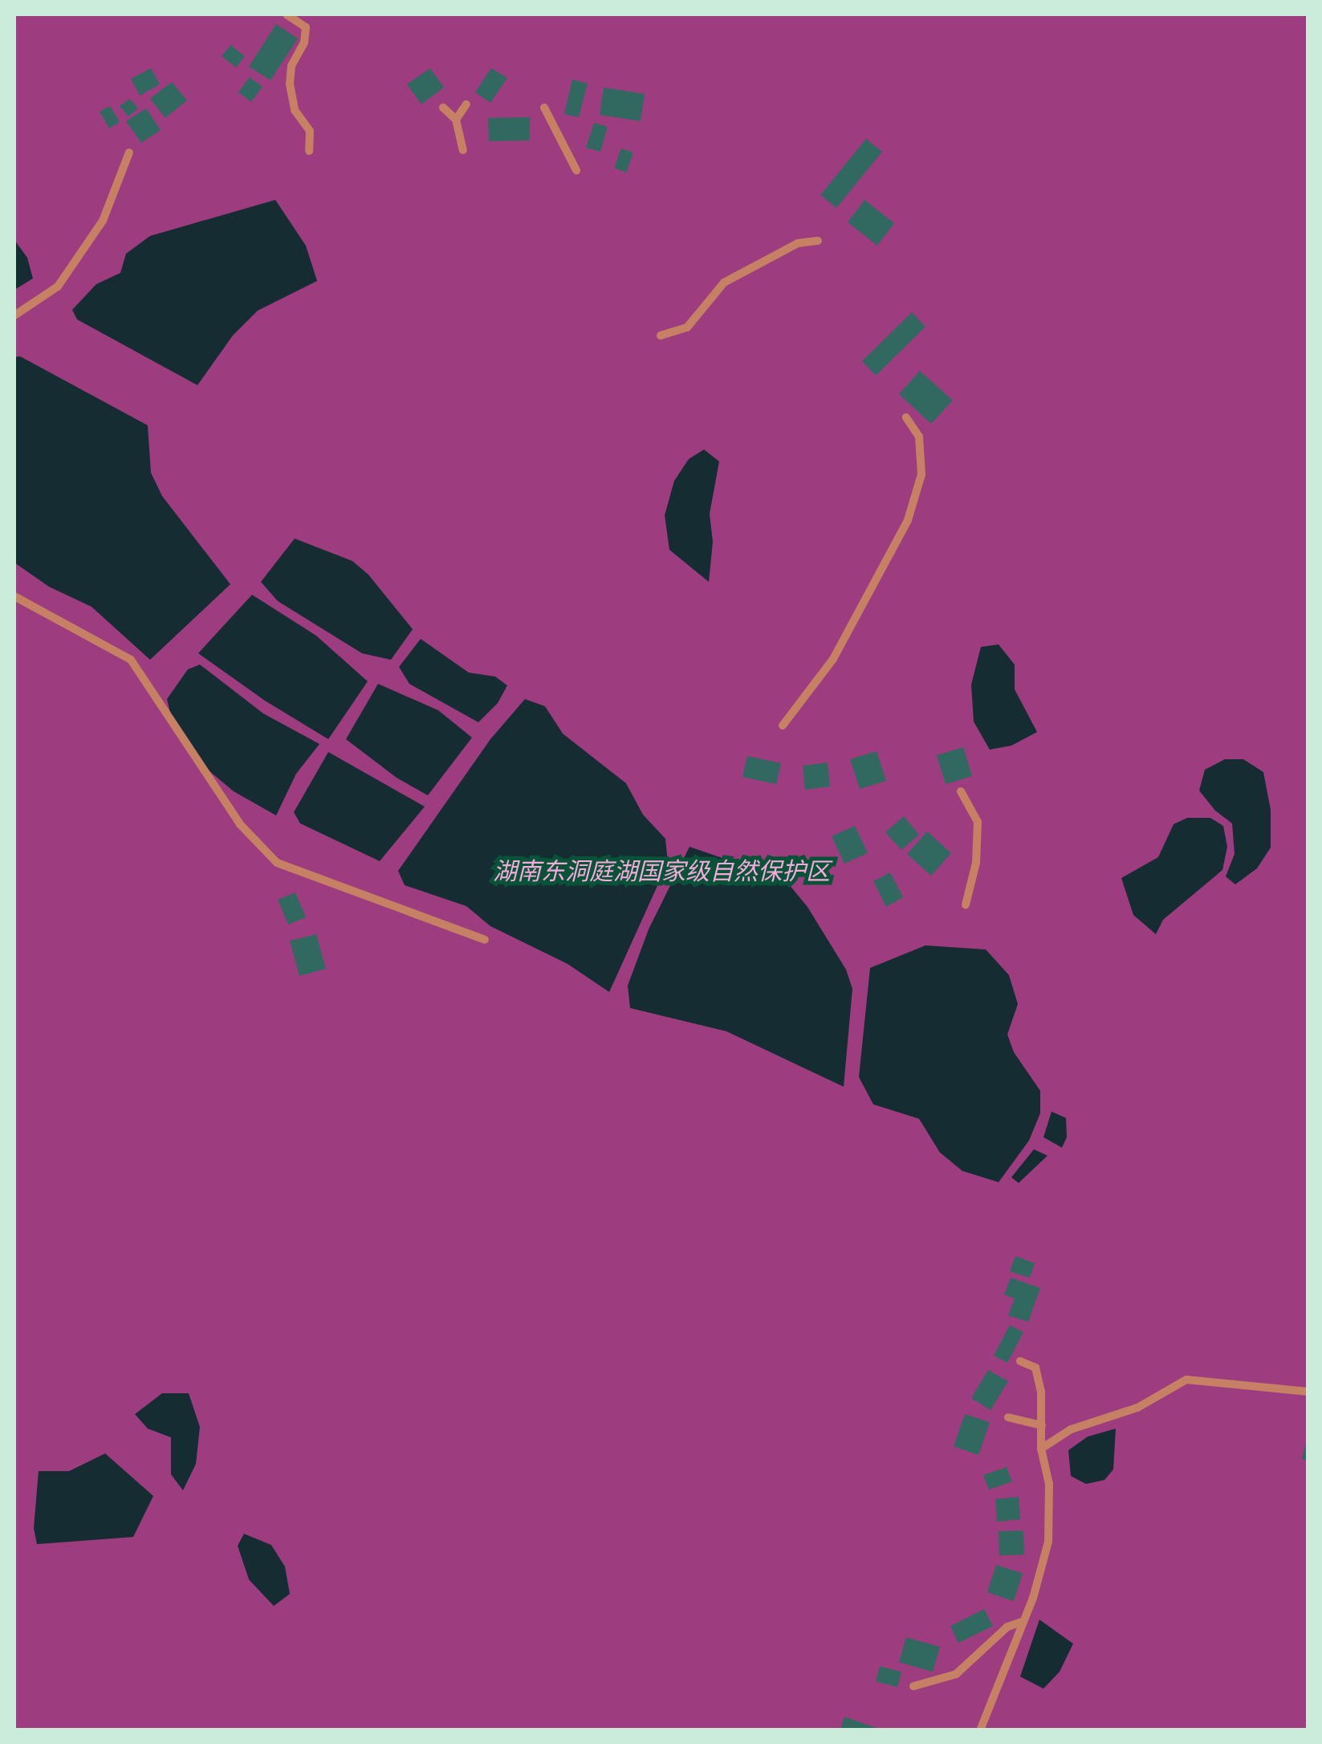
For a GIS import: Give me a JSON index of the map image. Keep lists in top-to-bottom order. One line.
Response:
{"parks":["湖南东洞庭湖国家级自然保护区"]}
